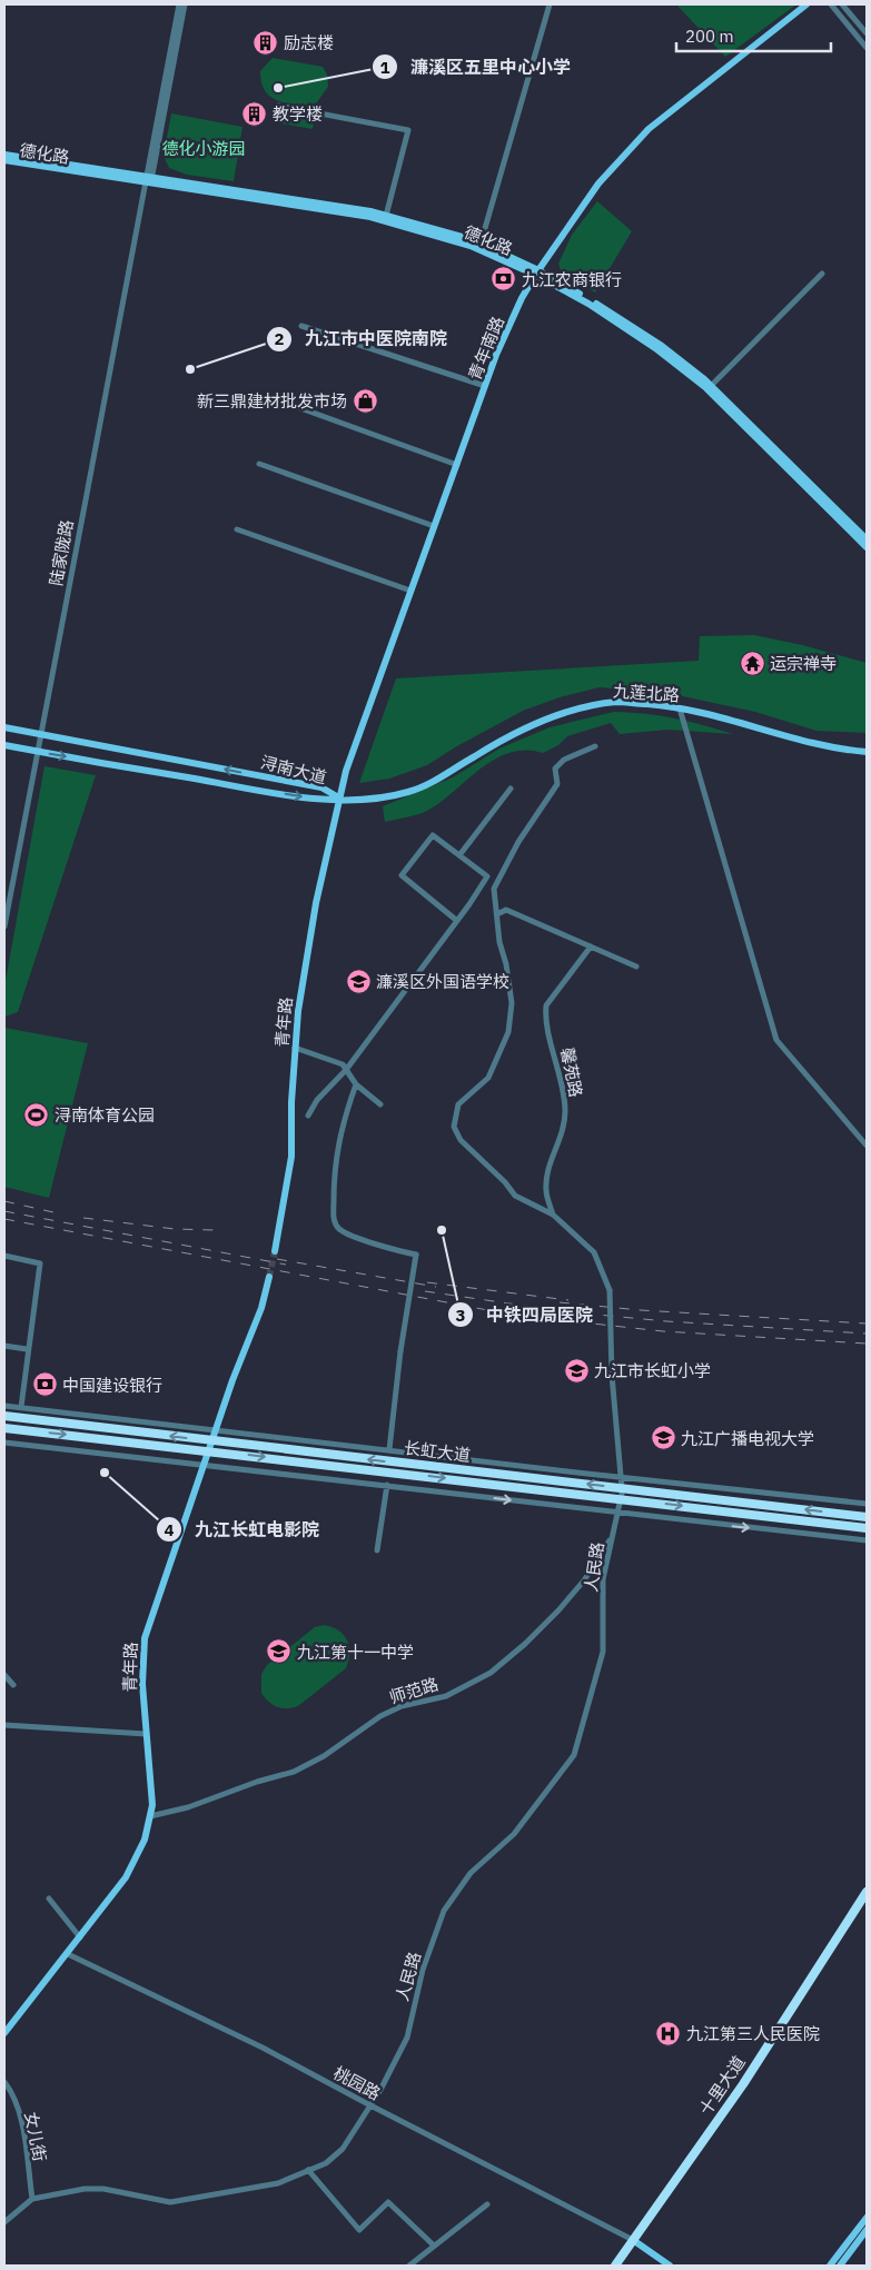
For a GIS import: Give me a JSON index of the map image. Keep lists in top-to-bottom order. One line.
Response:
{"streets":{"highway":["长虹大道","十里大道"],"main road":["德化路","青年南路","九莲北路","浔南大道","青年路"],"street":["陆家陇路","馨苑路","人民路","师范路","桃园路","女儿街"]},"crossings":[["德化路","青年南路"],["德化路","陆家陇路"],["青年南路","九莲北路"],["青年南路","浔南大道"],["青年南路","青年路"],["陆家陇路","浔南大道"],["九莲北路","浔南大道"],["九莲北路","青年路"],["浔南大道","青年路"],["青年路","长虹大道"],["青年路","师范路"],["青年路","桃园路"],["馨苑路","人民路"],["长虹大道","人民路"],["人民路","师范路"],["人民路","桃园路"],["人民路","女儿街"],["桃园路","十里大道"]],"parks":["德化小游园"],"places":{"building":["励志楼","教学楼"],"other":["濂溪区五里中心小学","九江市中医院南院","中铁四局医院","九江长虹电影院"],"bank":["九江农商银行","中国建设银行"],"shop":["新三鼎建材批发市场"],"temple":["运宗禅寺"],"school or university":["濂溪区外国语学校","九江市长虹小学","九江广播电视大学","九江第十一中学"],"sports":["浔南体育公园"],"hospital":["九江第三人民医院"]},"scale_bar":"200 m"}
